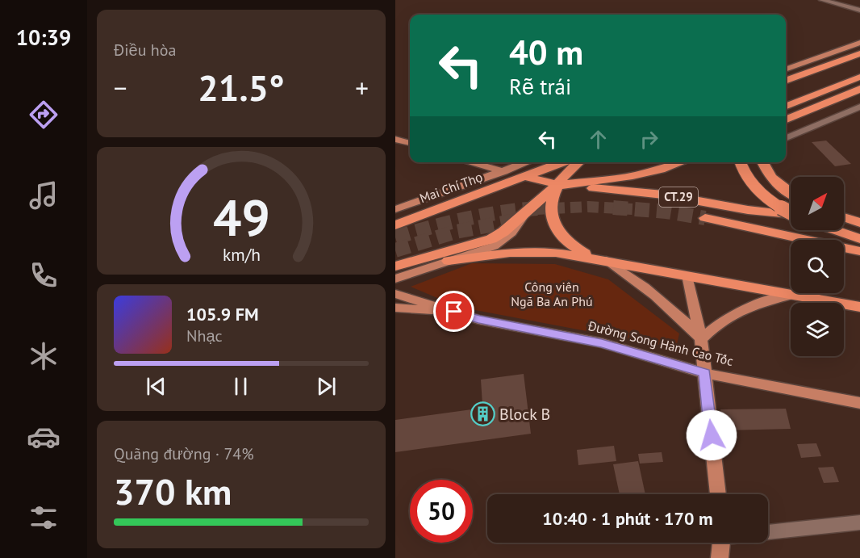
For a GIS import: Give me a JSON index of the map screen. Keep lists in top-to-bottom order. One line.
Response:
{"streets":{"highway":["Mai Chí Thọ","CT.29"],"main road":["Đường Song Hành Cao Tốc"]},"parks":["Công viên Ngã Ba An Phú"],"places":{"building":["Block B"]},"north":"top right","page":{"tabs":"10:39","tile":["Điều hòa",["Quãng đường · 74%","370 km"]],"turn":["40 m","Rẽ trái"],"heat":["−","21.5°","+"],"song":["105.9 FM","Nhạc"],"limit":"50","trip":"10:40 · 1 phút · 170 m","gauge":["49","km/h"]}}
